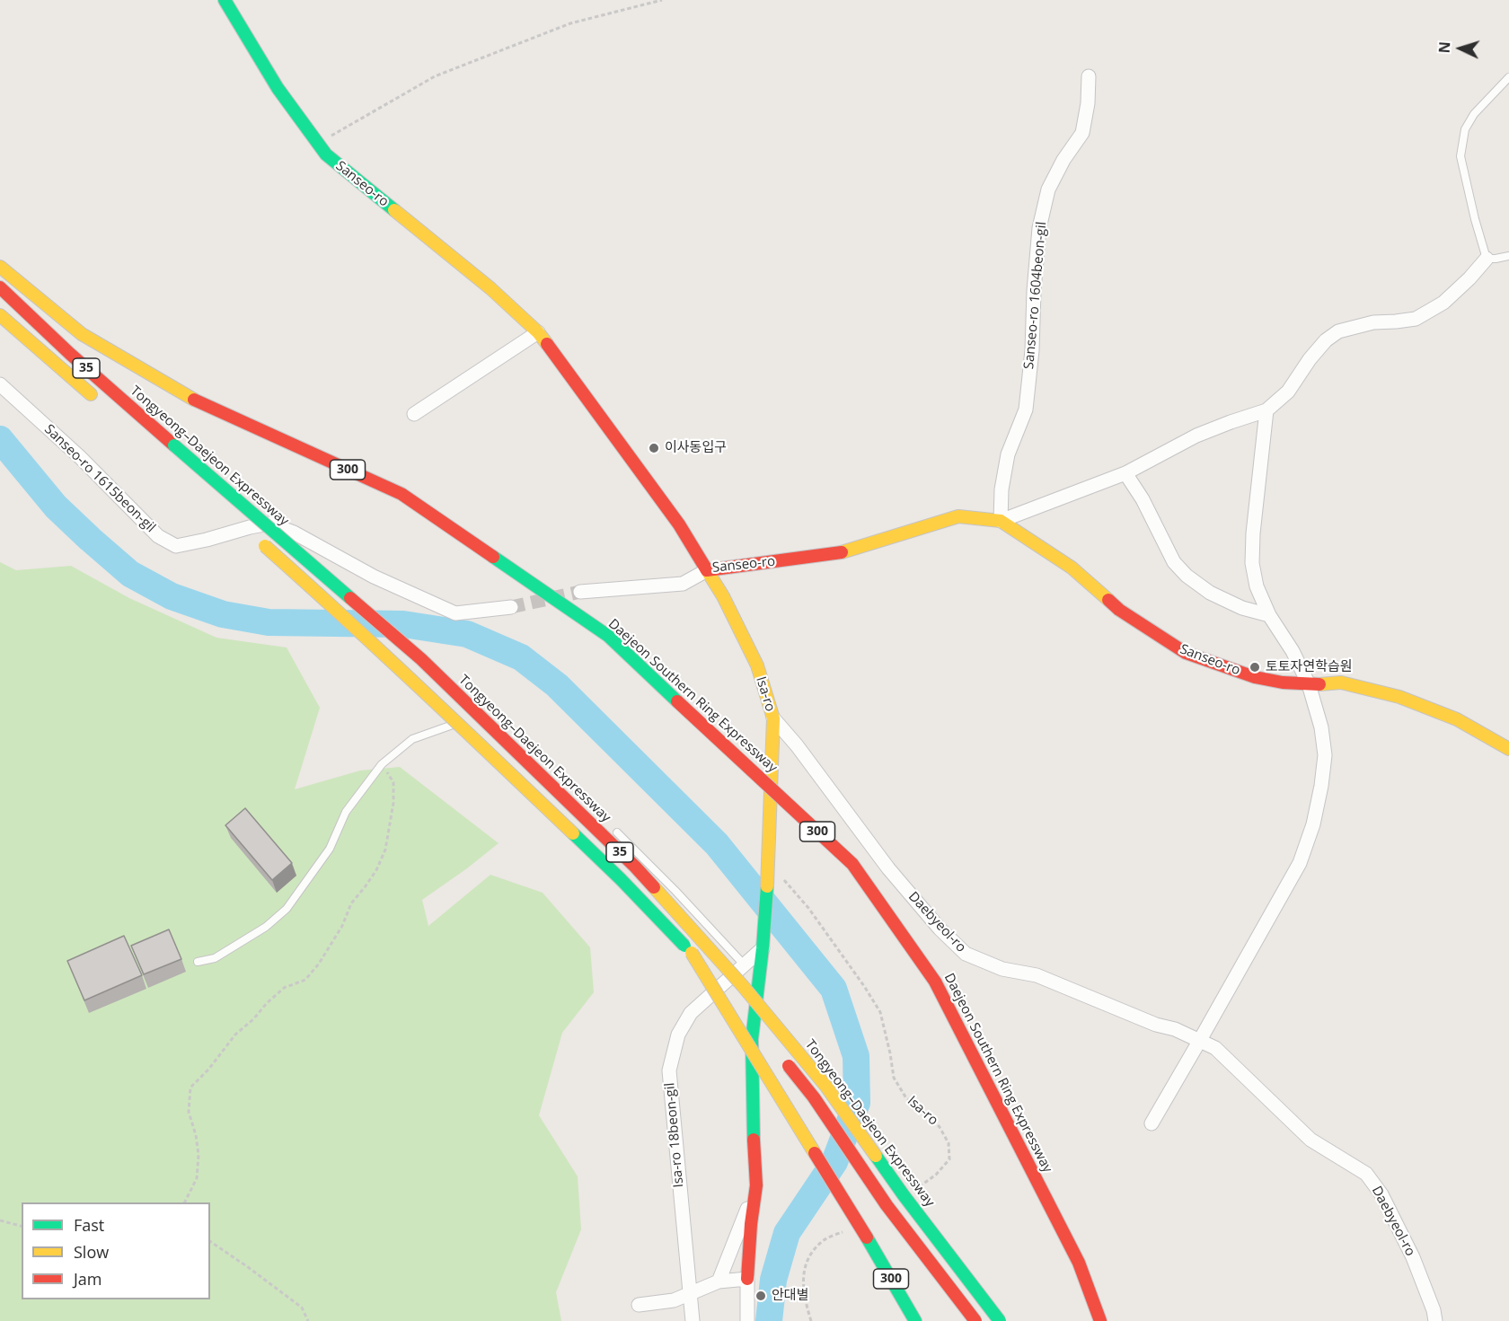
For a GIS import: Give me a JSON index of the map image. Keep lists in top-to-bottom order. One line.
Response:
{"streets":{"main road":["Sanseo-ro","35","Tongyeong–Daejeon Expressway","300","Isa-ro","Daejeon Southern Ring Expressway"],"street":["Sanseo-ro 1604beon-gil","Sanseo-ro 1615beon-gil","Daebyeol-ro","Isa-ro 18beon-gil"]},"crossings":[["Sanseo-ro","Sanseo-ro 1604beon-gil"],["Sanseo-ro","Isa-ro"],["35","300"],["Isa-ro","Daebyeol-ro"],["Isa-ro","Isa-ro 18beon-gil"]],"places":["이사동입구","토토자연학습원","안대별"],"legend":["Fast","Slow","Jam"],"north":"left"}
